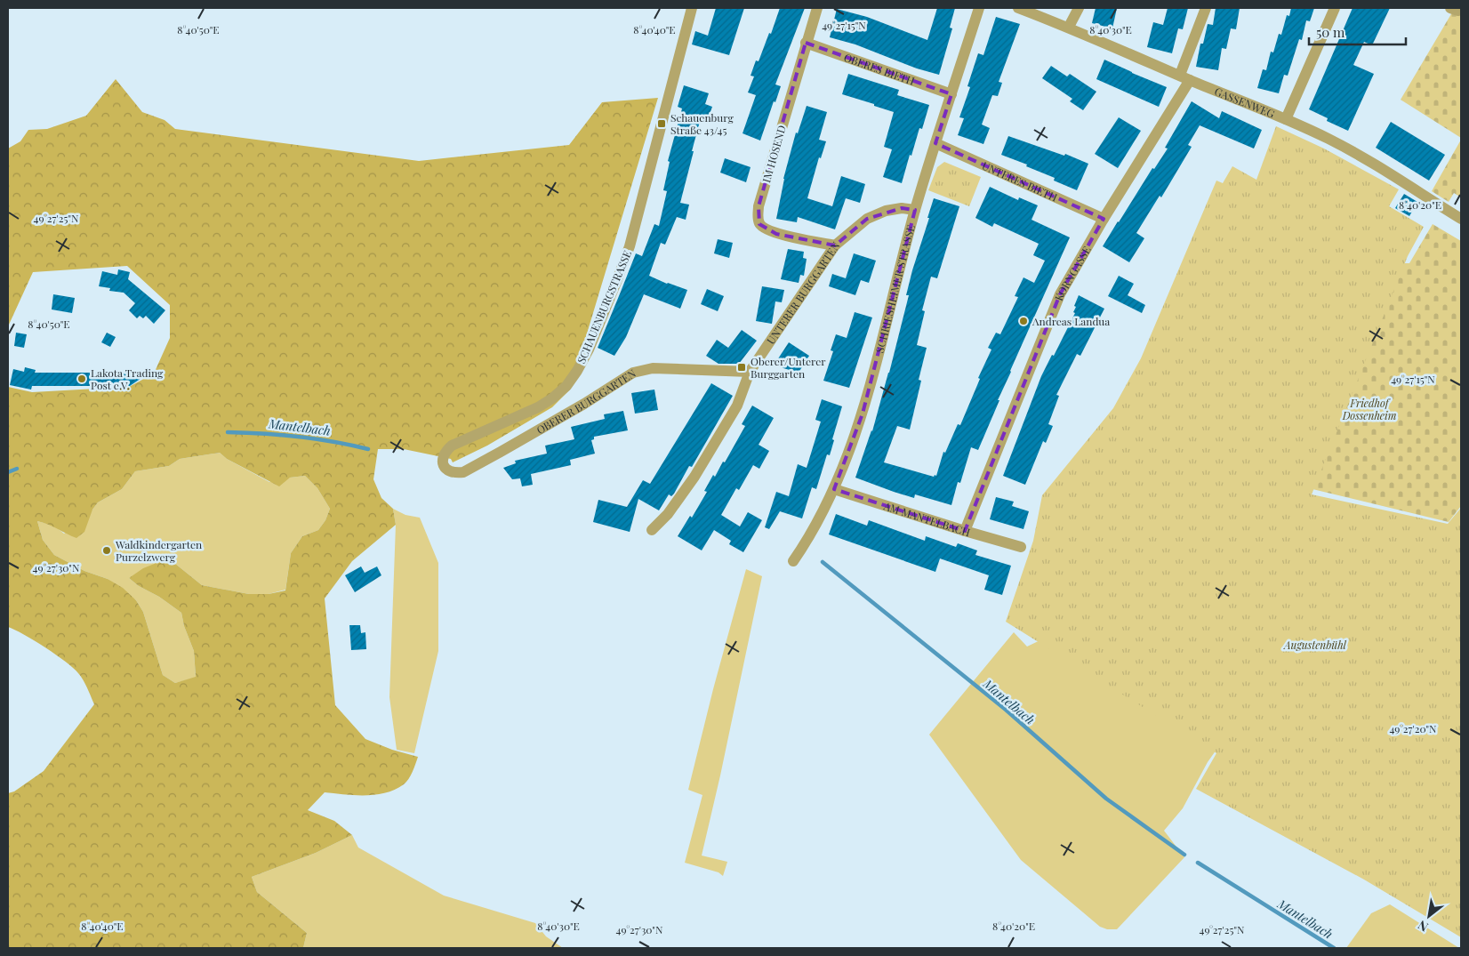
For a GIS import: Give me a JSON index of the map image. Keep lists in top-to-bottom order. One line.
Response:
{"streets":{"street":["OBERES BIETH","GASSENWEG","IM HOSEND","UNTERES BIETH","KORNGASSE","SCHRIESHEIMER STRASSE","UNTERER BURGGARTEN","SCHAUENBURGSTRASSE","OBERER BURGGARTEN","AM MANTELBACH"]},"crossings":[["OBERES BIETH","IM HOSEND"],["OBERES BIETH","SCHRIESHEIMER STRASSE"],["GASSENWEG","KORNGASSE"],["IM HOSEND","UNTERER BURGGARTEN"],["UNTERES BIETH","KORNGASSE"],["UNTERES BIETH","SCHRIESHEIMER STRASSE"],["KORNGASSE","AM MANTELBACH"],["SCHRIESHEIMER STRASSE","UNTERER BURGGARTEN"],["SCHRIESHEIMER STRASSE","AM MANTELBACH"],["UNTERER BURGGARTEN","OBERER BURGGARTEN"],["SCHAUENBURGSTRASSE","OBERER BURGGARTEN"]],"water":["Mantelbach"],"parks":["Friedhof Dossenheim","Augustenbühl"],"places":{"transit":["Schauenburg Straße 43/45","Oberer/Unterer Burggarten"],"other":["Andreas Landua","Lakota Trading Post e.V.","Waldkindergarten Purzelzwerg"]},"scale_bar":"50 m","north":"bottom left","coordinates":["49°27'15\"N","8°40'50\"E","8°40'40\"E","8°40'30\"E","8°40'20\"E","49°27'25\"N","49°27'30\"N","49°27'20\"N"]}
